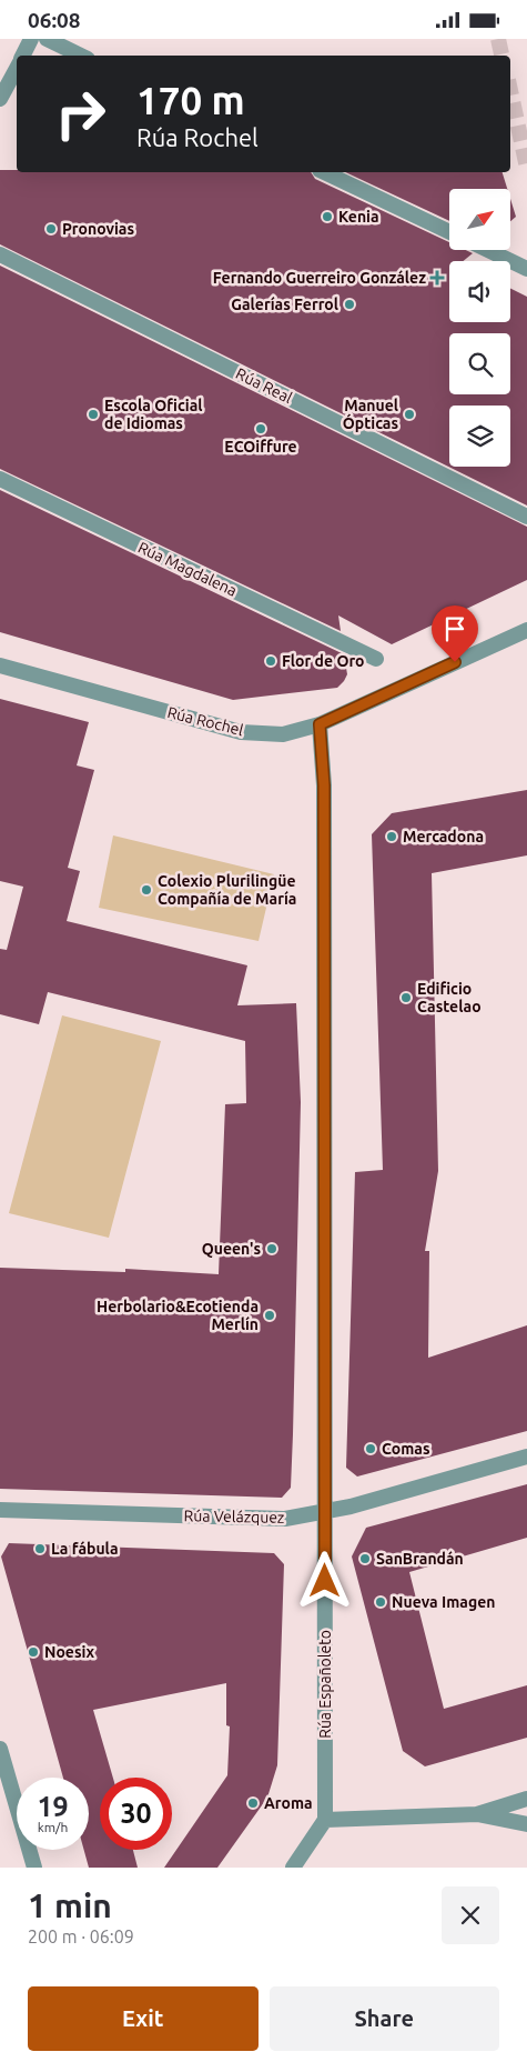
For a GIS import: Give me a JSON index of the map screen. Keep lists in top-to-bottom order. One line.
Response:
{"streets":{"street":["Rúa Real","Rúa Magdalena","Rúa Rochel","Rúa Velázquez","Rúa Españoleto"]},"crossings":[["Rúa Rochel","Rúa Españoleto"],["Rúa Velázquez","Rúa Españoleto"]],"places":{"other":["Kenia","Pronovias","Galerías Ferrol","Escola Oficial de Idiomas","Manuel Ópticas","ECOiffure","Flor de Oro","Mercadona","Colexio Plurilingüe Compañía de María","Edificio Castelao","Queen's","Herbolario&Ecotienda Merlín","Comas","La fábula","SanBrandán","Nueva Imagen","Noesix","Aroma"],"health":["Fernando Guerreiro González"]},"north":"top right","page":{"status":"06:08","turn":["170 m","Rúa Rochel"],"speed":"19 km/h","limit":"30","heading":["1 min","200 m · 06:09"],"buttons":["Exit","Share"]}}
